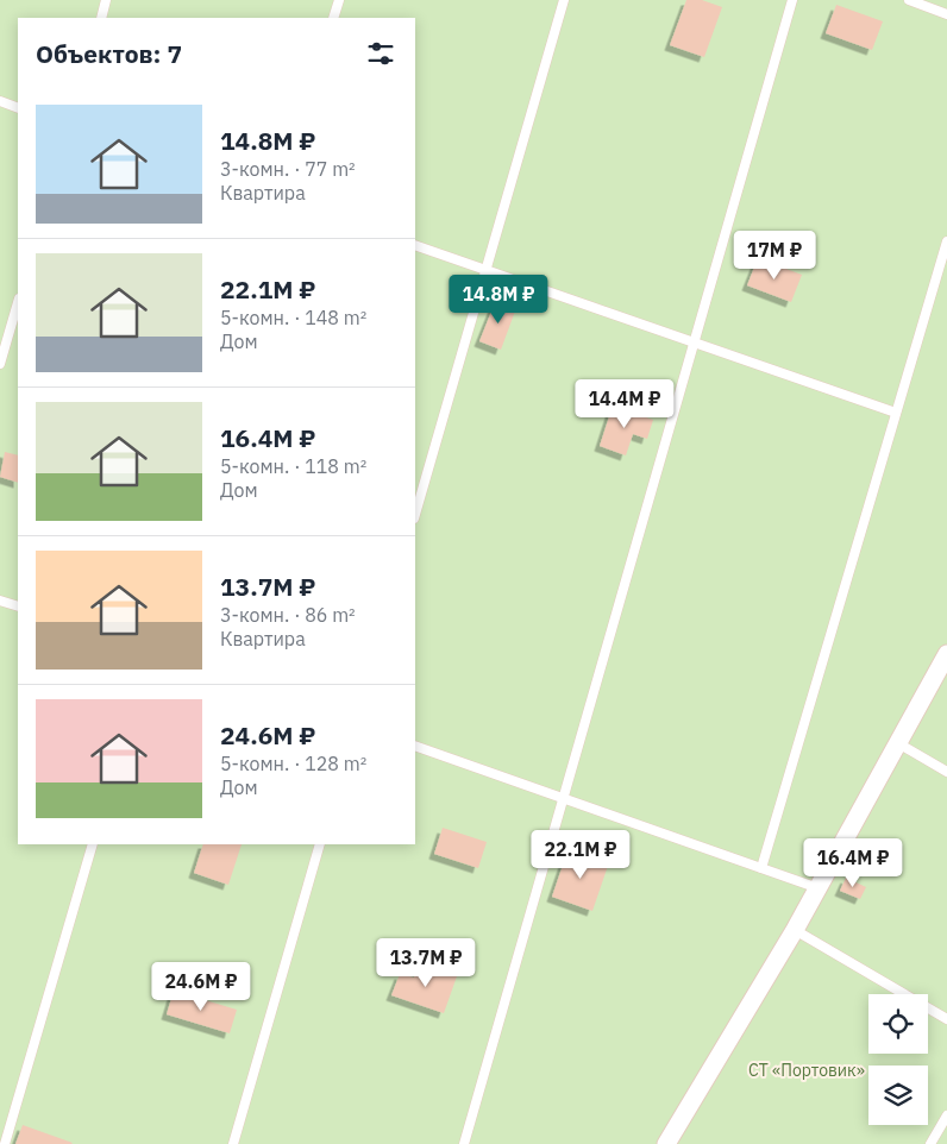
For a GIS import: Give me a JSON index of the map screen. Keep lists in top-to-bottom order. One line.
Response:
{"parks":["СТ «Портовик»"],"page":{"heading":"Объектов: 7","list":[{"name":"14.8M ₽","note":"3-комн. · 77 m² · Квартира"},{"name":"22.1M ₽","note":"5-комн. · 148 m² · Дом"},{"name":"16.4M ₽","note":"5-комн. · 118 m² · Дом"},{"name":"13.7M ₽","note":"3-комн. · 86 m² · Квартира"},{"name":"24.6M ₽","note":"5-комн. · 128 m² · Дом"}],"price":["17M ₽","14.8M ₽","14.4M ₽","22.1M ₽","16.4M ₽","13.7M ₽","24.6M ₽"]}}
